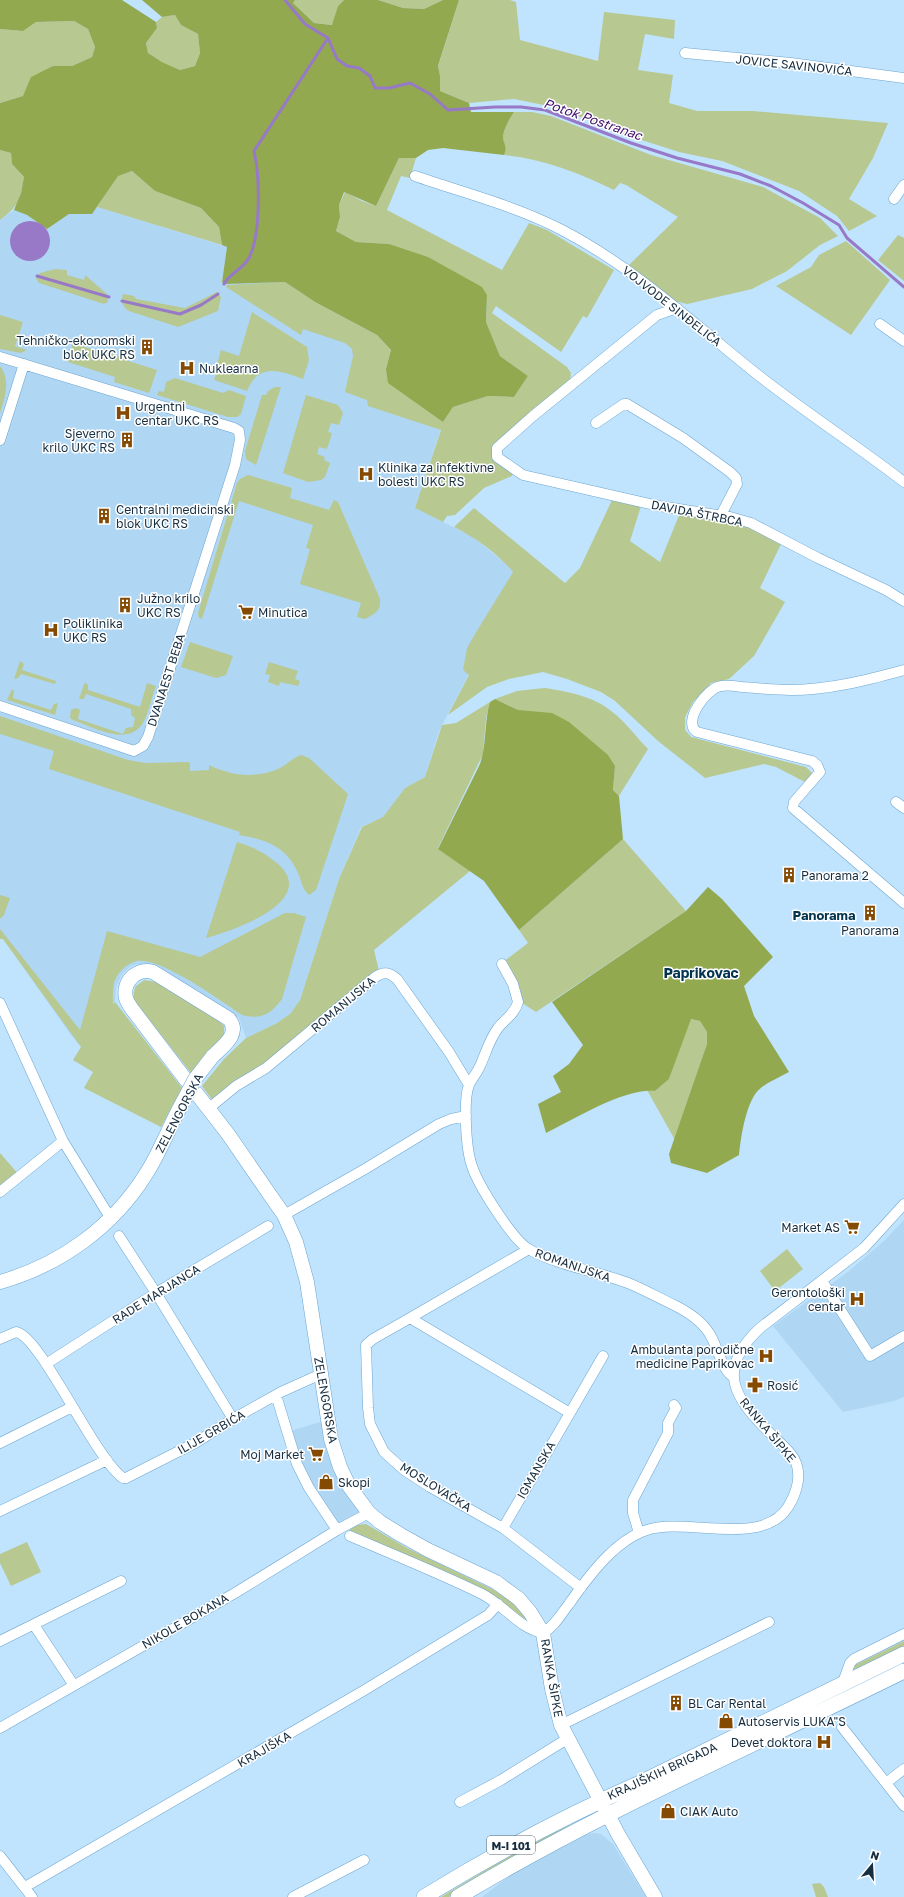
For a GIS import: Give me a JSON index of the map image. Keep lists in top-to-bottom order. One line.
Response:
{"streets":{"main road":["KRAJIŠKIH BRIGADA","M-I 101"],"street":["JOVICE SAVINOVIĆA","VOJVODE SINĐELIĆA","DAVIDA ŠTRBCA","DVANAEST BEBA","ROMANIJSKA","ZELENGORSKA","RADE MARJANCA","RANKA ŠIPKE","ILIJE GRBIĆA","IGMANSKA","MOSLOVAČKA","NIKOLE BOKANA","KRAJIŠKA"]},"crossings":[["VOJVODE SINĐELIĆA","DAVIDA ŠTRBCA"],["ROMANIJSKA","ZELENGORSKA"],["ROMANIJSKA","RANKA ŠIPKE"],["ZELENGORSKA","RANKA ŠIPKE"],["ZELENGORSKA","ILIJE GRBIĆA"],["ZELENGORSKA","NIKOLE BOKANA"],["RADE MARJANCA","ILIJE GRBIĆA"],["RANKA ŠIPKE","MOSLOVAČKA"],["RANKA ŠIPKE","KRAJIŠKIH BRIGADA"],["IGMANSKA","MOSLOVAČKA"]],"districts":["Panorama","Paprikovac"],"water":["Potok Postranac"],"places":{"building":["Tehničko-ekonomski blok UKC RS","Sjeverno krilo UKC RS","Centralni medicinski blok UKC RS","Južno krilo UKC RS","Panorama 2","Panorama","BL Car Rental"],"hospital":["Nuklearna","Urgentni centar UKC RS","Klinika za infektivne bolesti UKC RS","Poliklinika UKC RS","Gerontološki centar","Ambulanta porodične medicine Paprikovac","Devet doktora"],"supermarket":["Minutica","Market AS","Moj Market"],"pharmacy":["Rosić"],"shop":["Skopi","Autoservis LUKA\"S","CIAK Auto"]},"north":"top"}
